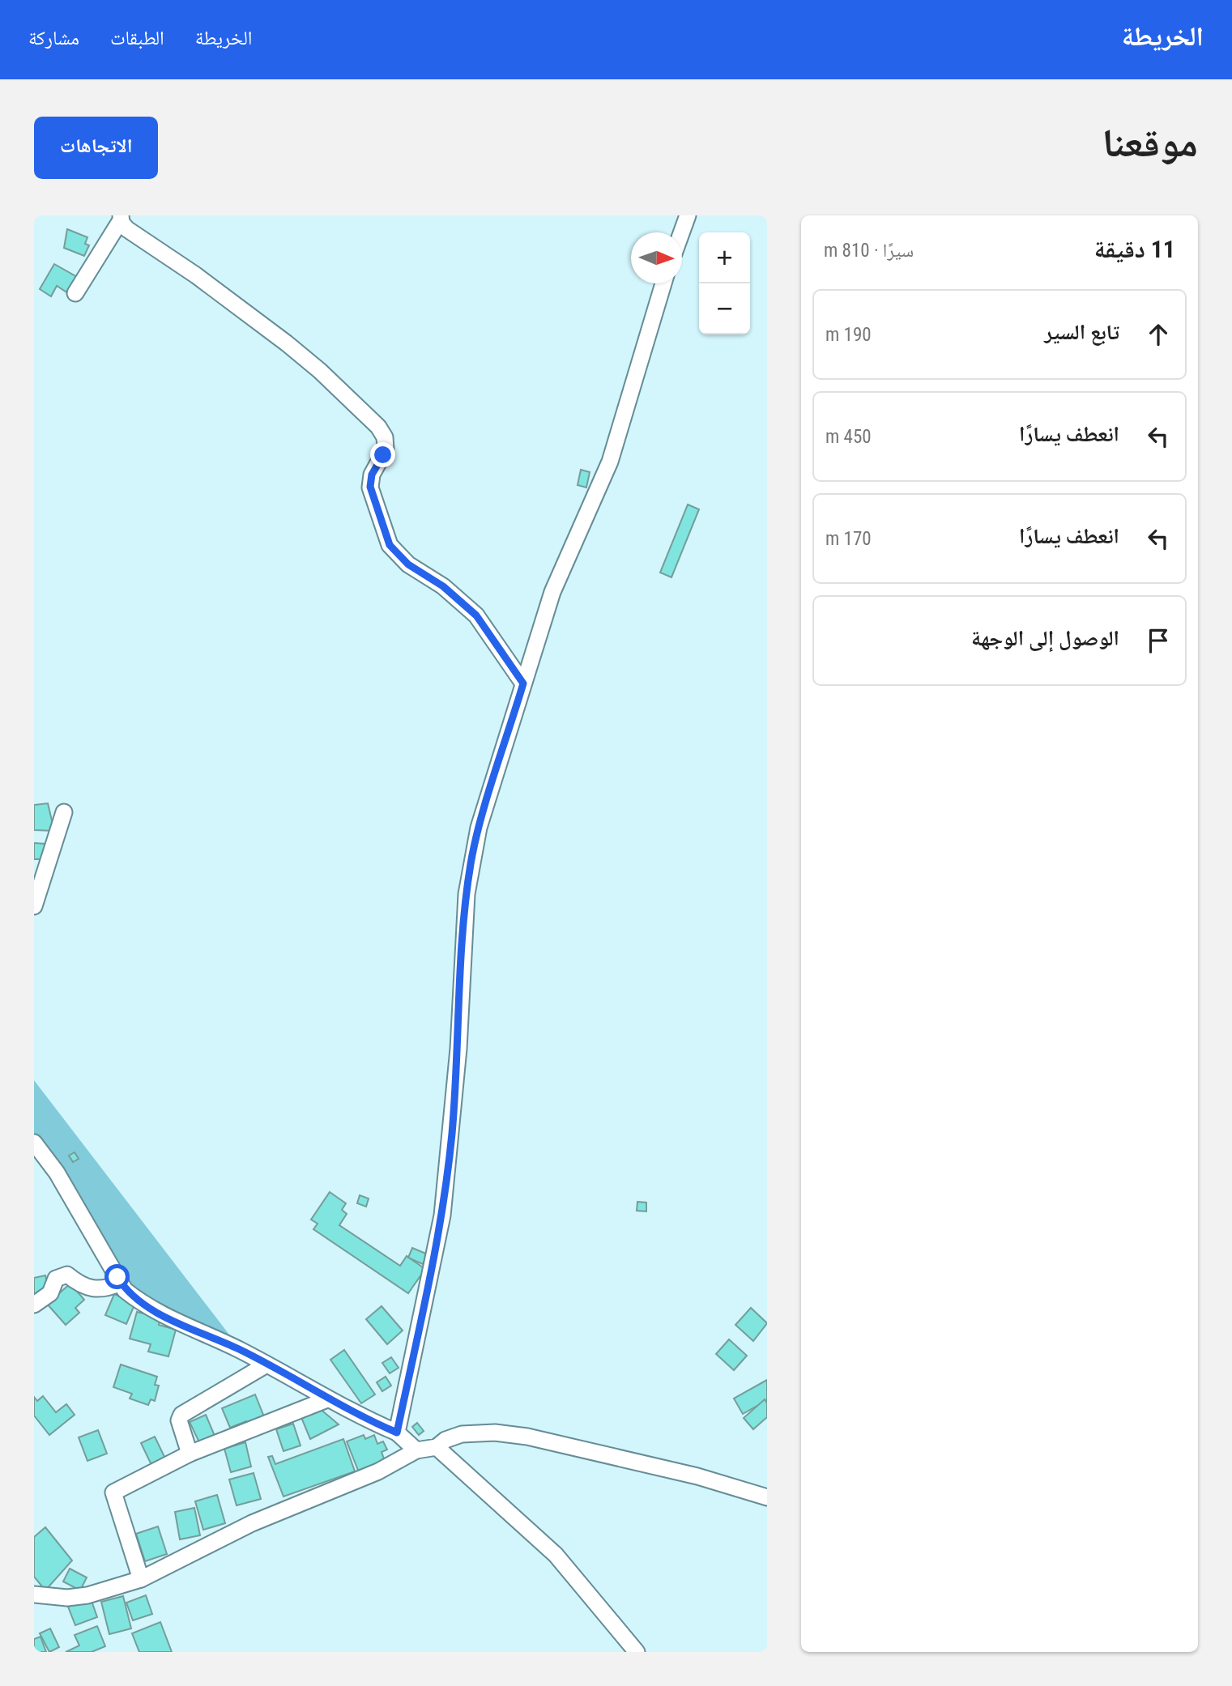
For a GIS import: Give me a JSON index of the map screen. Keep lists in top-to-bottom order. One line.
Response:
{"north":"right","page":{"header":"الخريطة","nav":["الخريطة","الطبقات","مشاركة"],"title":"موقعنا","buttons":"الاتجاهات","heading":["11 دقيقة","سيرًا · 810 m"],"map_buttons":["+","−"],"list":[["تابع السير","190 m"],["انعطف يسارًا","450 m"],["انعطف يسارًا","170 m"],"الوصول إلى الوجهة"]}}
